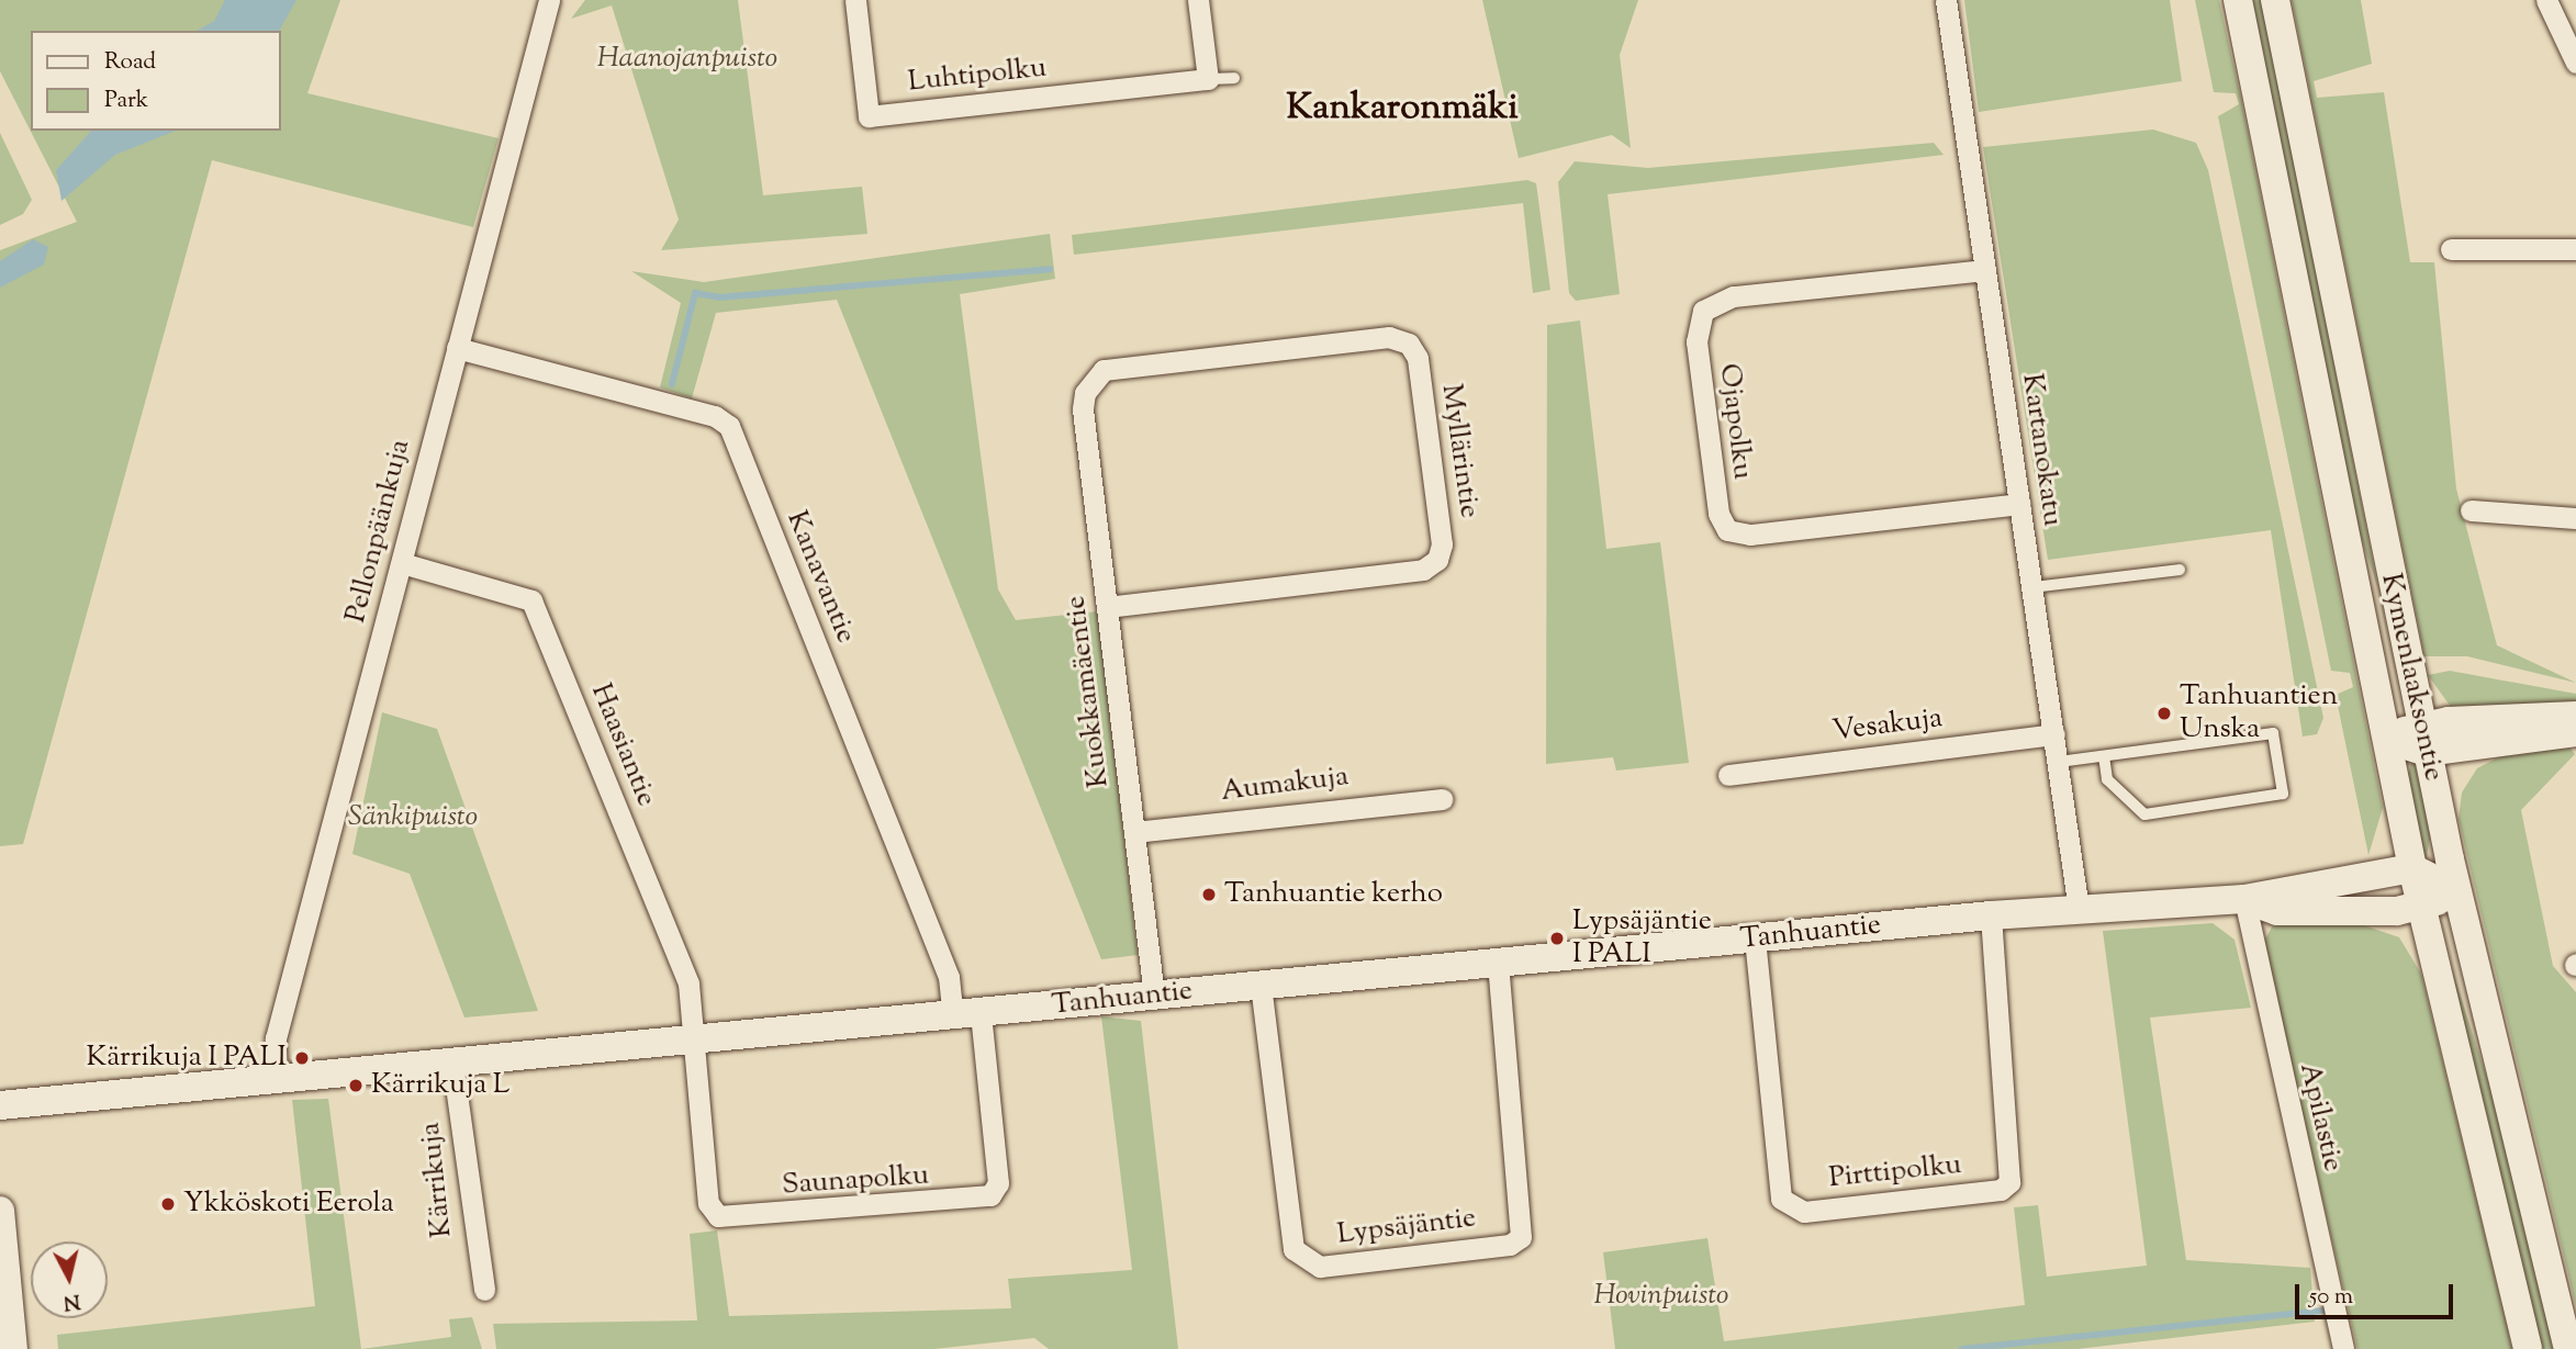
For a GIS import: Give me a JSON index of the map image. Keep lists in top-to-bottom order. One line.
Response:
{"streets":{"street":["Luhtipolku","Ojapolku","Kartanokatu","Myllärintie","Pellonpäänkuja","Kanavantie","Kymenlaaksontie","Kuokkamäentie","Vesakuja","Haasiantie","Aumakuja","Tanhuantie","Apilastie","Pirttipolku","Kärrikuja","Saunapolku","Lypsäjäntie"]},"crossings":[["Ojapolku","Kartanokatu"],["Kartanokatu","Vesakuja"],["Kartanokatu","Tanhuantie"],["Myllärintie","Kuokkamäentie"],["Pellonpäänkuja","Kanavantie"],["Pellonpäänkuja","Haasiantie"],["Pellonpäänkuja","Tanhuantie"],["Kanavantie","Tanhuantie"],["Kanavantie","Saunapolku"],["Kymenlaaksontie","Tanhuantie"],["Kuokkamäentie","Aumakuja"],["Kuokkamäentie","Tanhuantie"],["Haasiantie","Tanhuantie"],["Haasiantie","Saunapolku"],["Tanhuantie","Apilastie"],["Tanhuantie","Pirttipolku"],["Tanhuantie","Kärrikuja"],["Tanhuantie","Saunapolku"],["Tanhuantie","Lypsäjäntie"]],"districts":["Kankaronmäki"],"parks":["Haanojanpuisto","Sänkipuisto","Hovinpuisto"],"places":["Tanhuantien Unska","Tanhuantie kerho","Lypsäjäntie I PALI","Kärrikuja I PALI","Kärrikuja L","Ykköskoti Eerola"],"legend":["Road","Park"],"scale_bar":"50 m","north":"bottom"}
